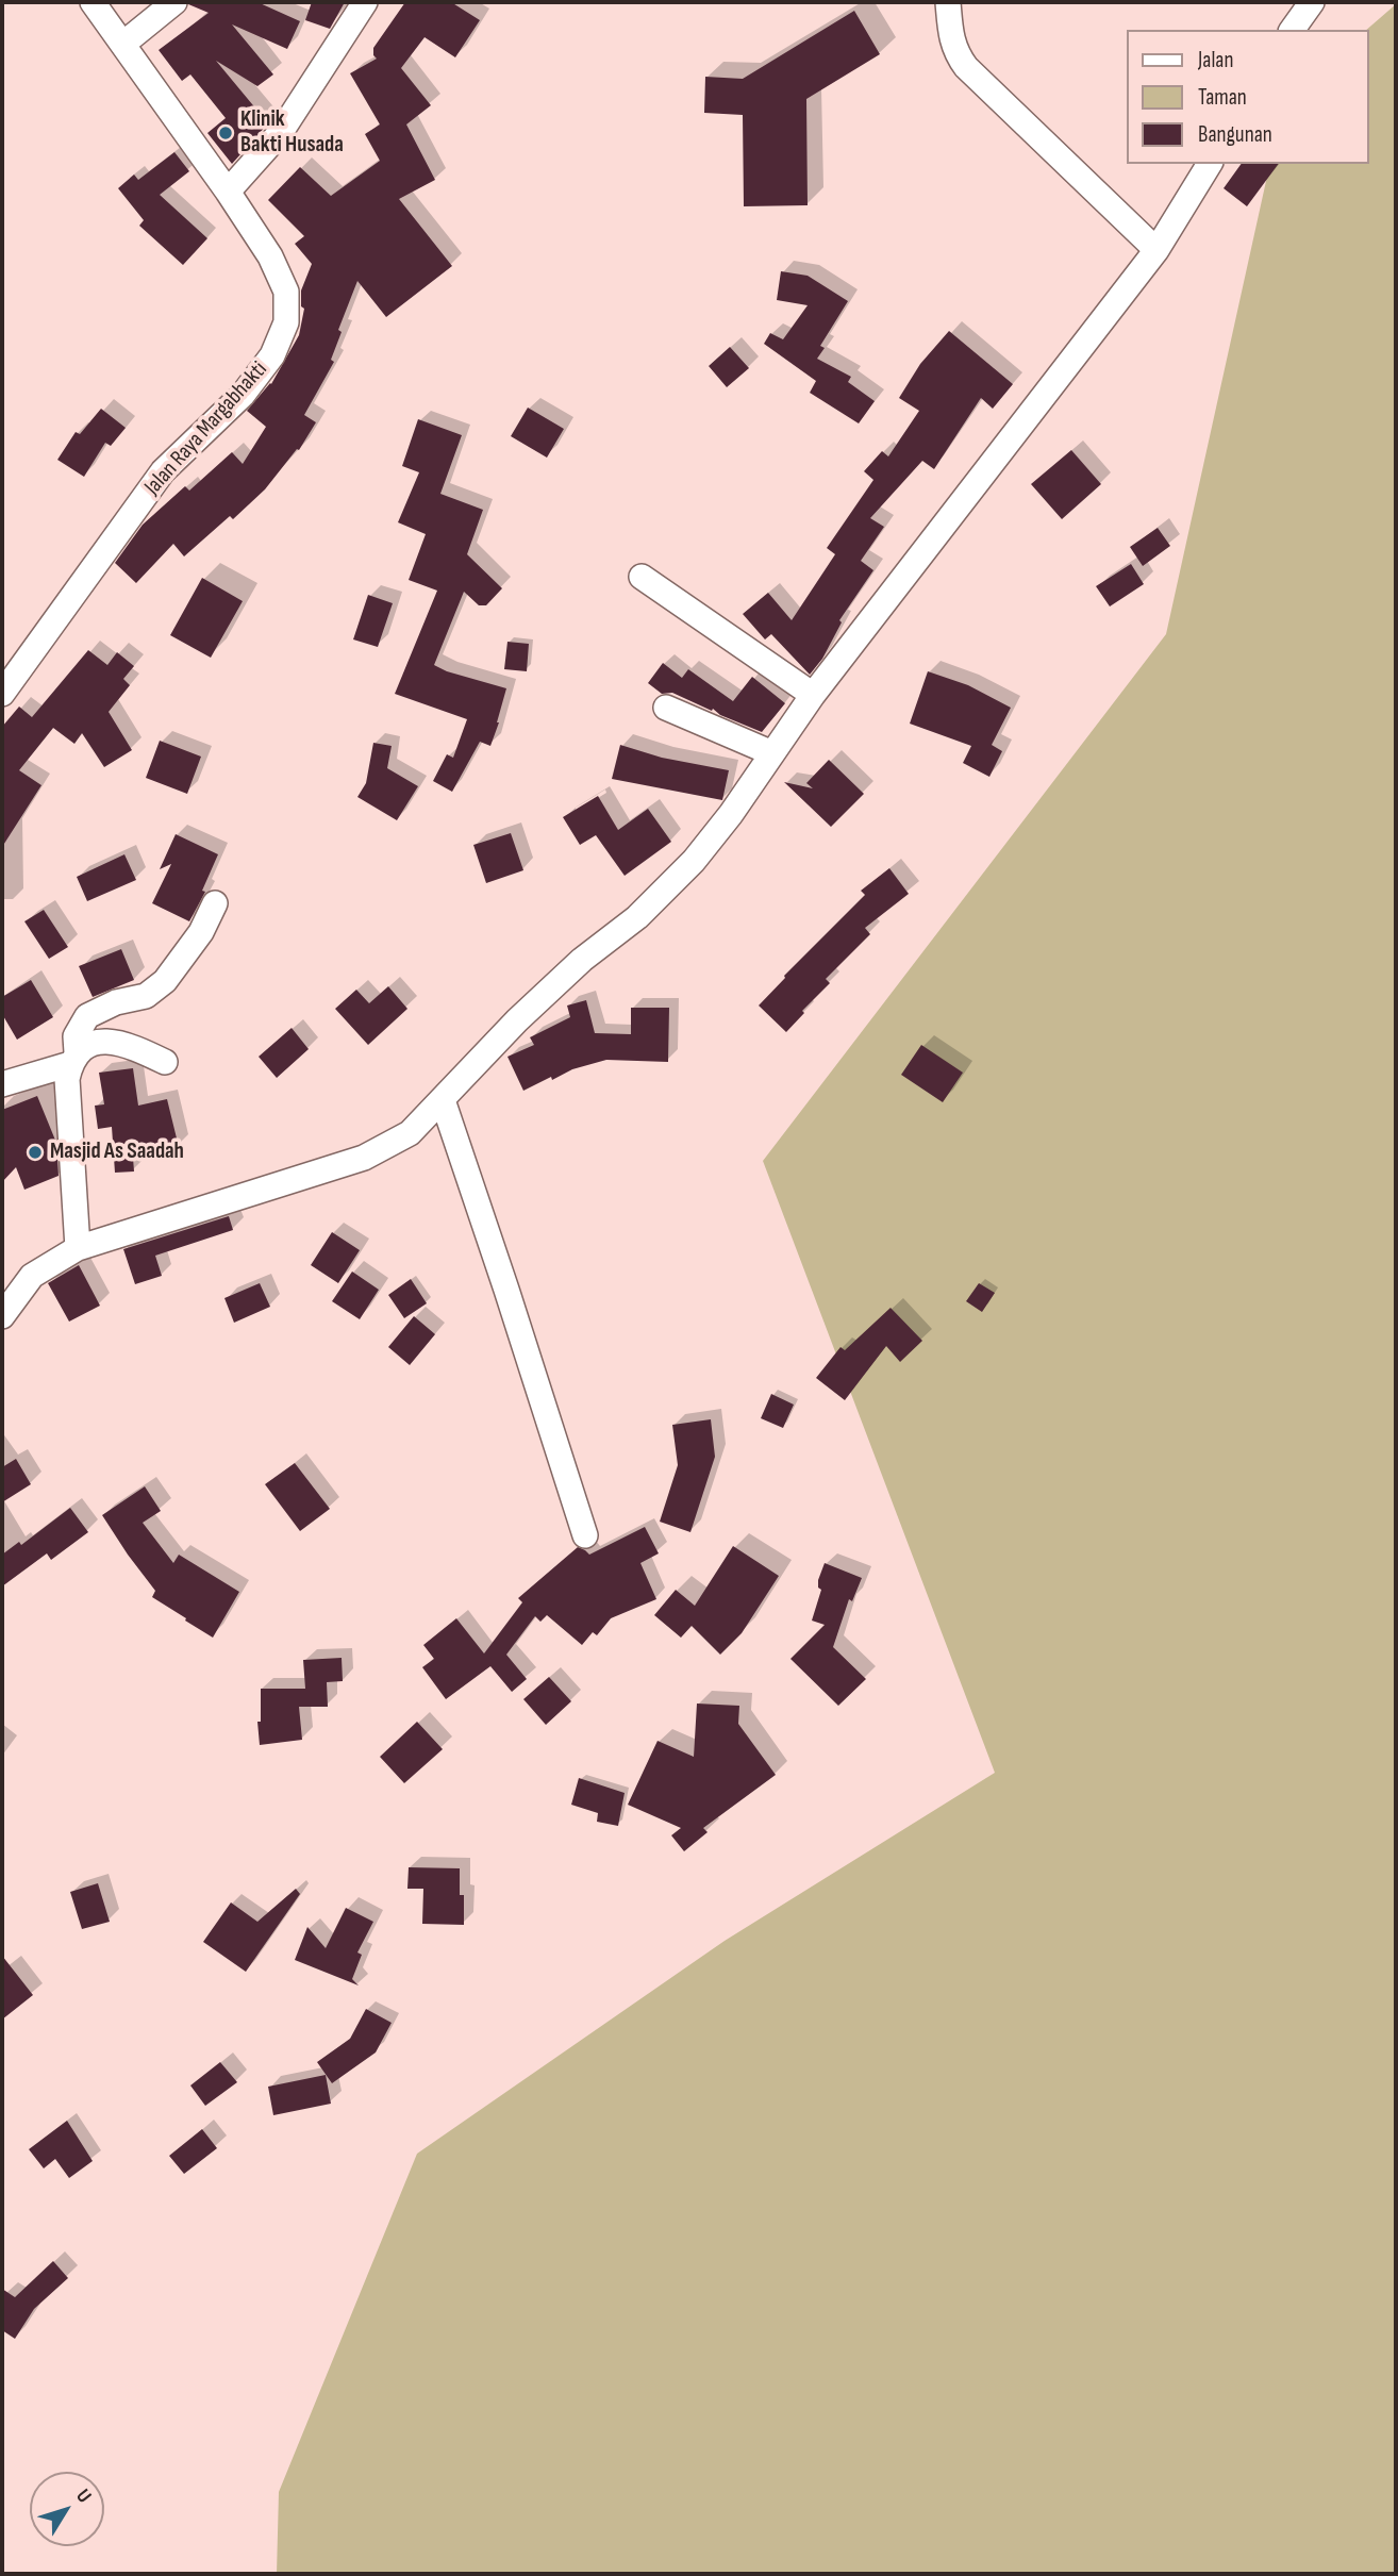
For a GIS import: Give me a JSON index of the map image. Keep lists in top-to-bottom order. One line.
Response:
{"streets":{"street":["Jalan Raya Margabhakti"]},"places":["Klinik Bakti Husada","Masjid As Saadah"],"legend":["Jalan","Taman","Bangunan"],"north":"top right"}
